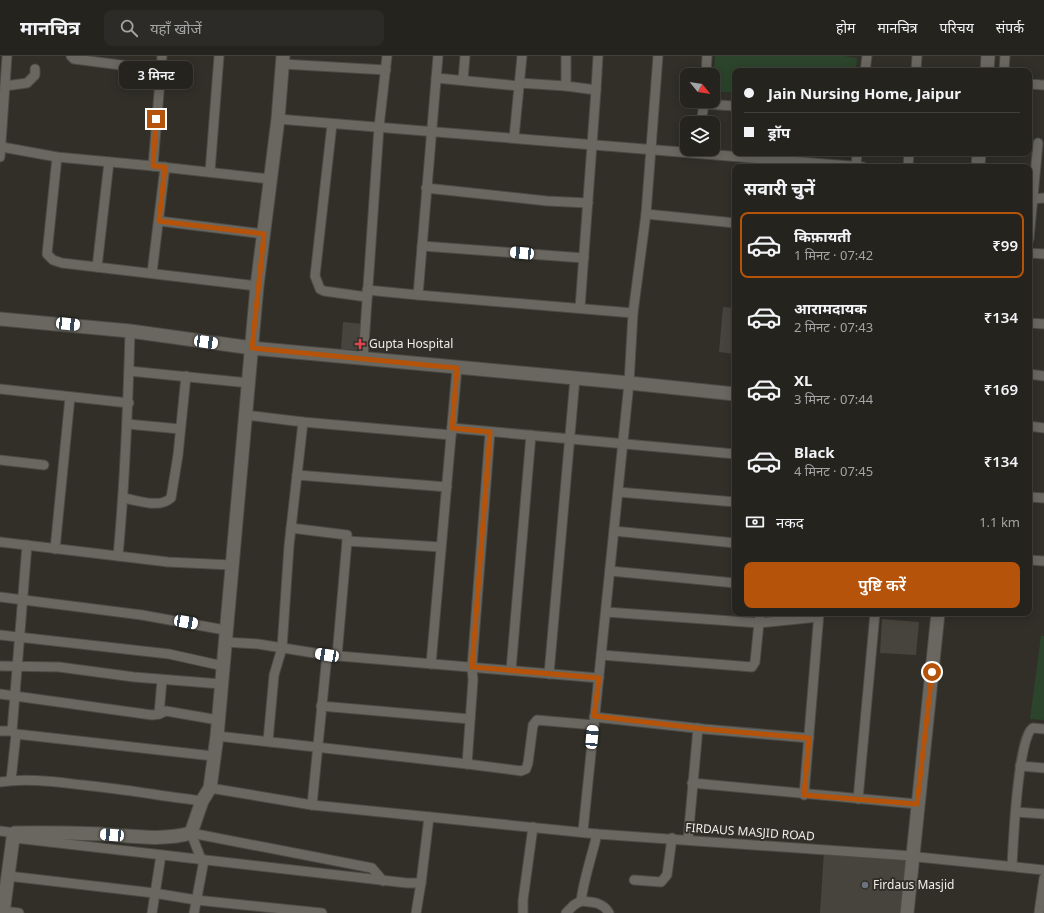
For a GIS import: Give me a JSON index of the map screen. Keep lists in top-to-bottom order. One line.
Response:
{"streets":{"street":["FIRDAUS MASJID ROAD"]},"places":{"health":["Gupta Hospital"],"other":["Firdaus Masjid"]},"north":"bottom right","page":{"header":"मानचित्र","search":"यहाँ खोजें","nav":["होम","मानचित्र","परिचय","संपर्क"],"bubble":"3 मिनट","banner":["Jain Nursing Home, Jaipur","ड्रॉप"],"heading":"सवारी चुनें","list":[{"name":"किफ़ायती","note":"1 मिनट · 07:42","value":"₹99"},{"name":"आरामदायक","note":"2 मिनट · 07:43","value":"₹134"},{"name":"XL","note":"3 मिनट · 07:44","value":"₹169"},{"name":"Black","note":"4 मिनट · 07:45","value":"₹134"}],"pay":["नकद","1.1 km"],"buttons":"पुष्टि करें"}}
